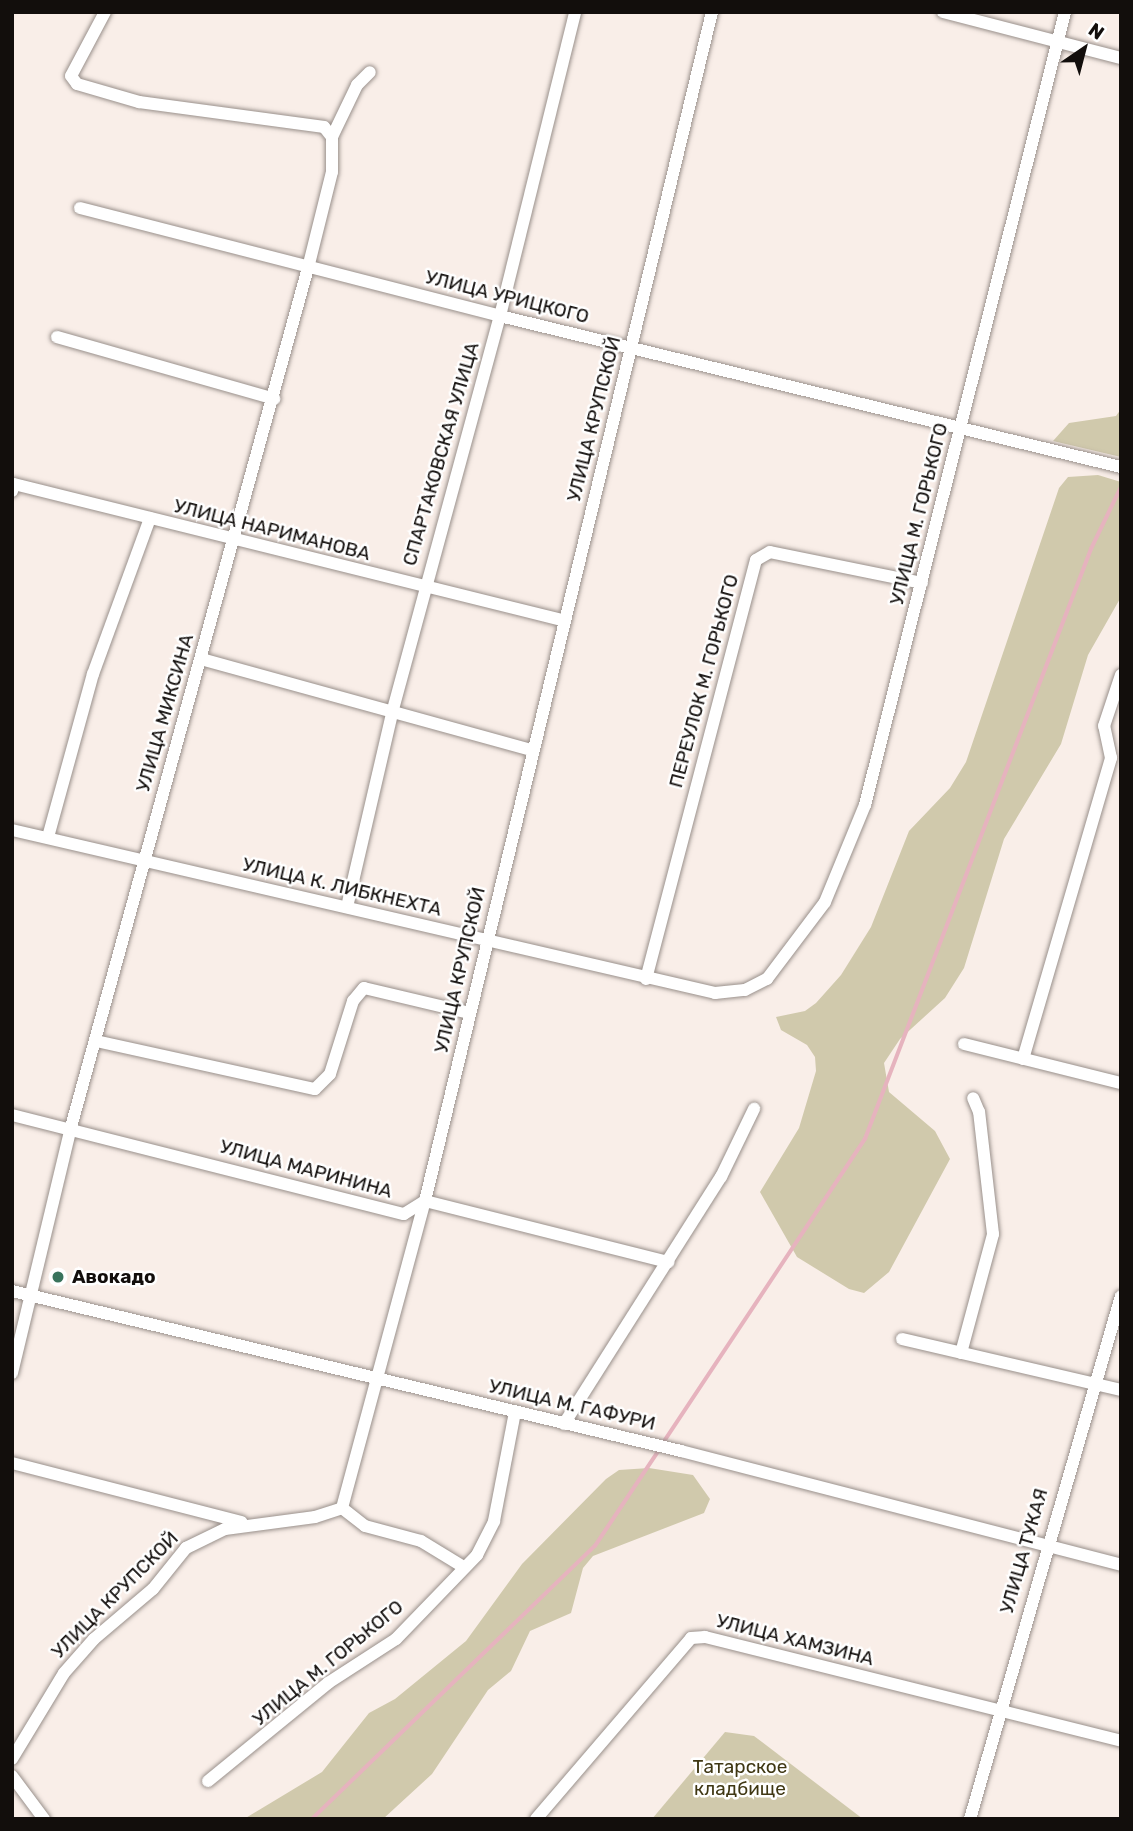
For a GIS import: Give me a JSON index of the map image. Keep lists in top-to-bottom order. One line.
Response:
{"streets":{"street":["УЛИЦА УРИЦКОГО","УЛИЦА КРУПСКОЙ","СПАРТАКОВСКАЯ УЛИЦА","УЛИЦА М. ГОРЬКОГО","УЛИЦА НАРИМАНОВА","ПЕРЕУЛОК М. ГОРЬКОГО","УЛИЦА МИКСИНА","УЛИЦА К. ЛИБКНЕХТА","УЛИЦА МАРИНИНА","УЛИЦА М. ГАФУРИ","УЛИЦА ТУКАЯ","УЛИЦА ХАМЗИНА"]},"crossings":[["УЛИЦА УРИЦКОГО","УЛИЦА КРУПСКОЙ"],["УЛИЦА УРИЦКОГО","СПАРТАКОВСКАЯ УЛИЦА"],["УЛИЦА УРИЦКОГО","УЛИЦА М. ГОРЬКОГО"],["УЛИЦА УРИЦКОГО","УЛИЦА МИКСИНА"],["УЛИЦА КРУПСКОЙ","УЛИЦА НАРИМАНОВА"],["УЛИЦА КРУПСКОЙ","УЛИЦА К. ЛИБКНЕХТА"],["УЛИЦА КРУПСКОЙ","УЛИЦА МАРИНИНА"],["УЛИЦА КРУПСКОЙ","УЛИЦА М. ГАФУРИ"],["СПАРТАКОВСКАЯ УЛИЦА","УЛИЦА НАРИМАНОВА"],["СПАРТАКОВСКАЯ УЛИЦА","УЛИЦА К. ЛИБКНЕХТА"],["УЛИЦА М. ГОРЬКОГО","ПЕРЕУЛОК М. ГОРЬКОГО"],["УЛИЦА М. ГОРЬКОГО","УЛИЦА К. ЛИБКНЕХТА"],["УЛИЦА М. ГОРЬКОГО","УЛИЦА М. ГАФУРИ"],["УЛИЦА НАРИМАНОВА","УЛИЦА МИКСИНА"],["ПЕРЕУЛОК М. ГОРЬКОГО","УЛИЦА К. ЛИБКНЕХТА"],["УЛИЦА МИКСИНА","УЛИЦА К. ЛИБКНЕХТА"],["УЛИЦА МИКСИНА","УЛИЦА МАРИНИНА"],["УЛИЦА МИКСИНА","УЛИЦА М. ГАФУРИ"],["УЛИЦА М. ГАФУРИ","УЛИЦА ТУКАЯ"],["УЛИЦА ТУКАЯ","УЛИЦА ХАМЗИНА"]],"parks":["Татарское кладбище"],"places":["Авокадо"],"north":"top right"}
